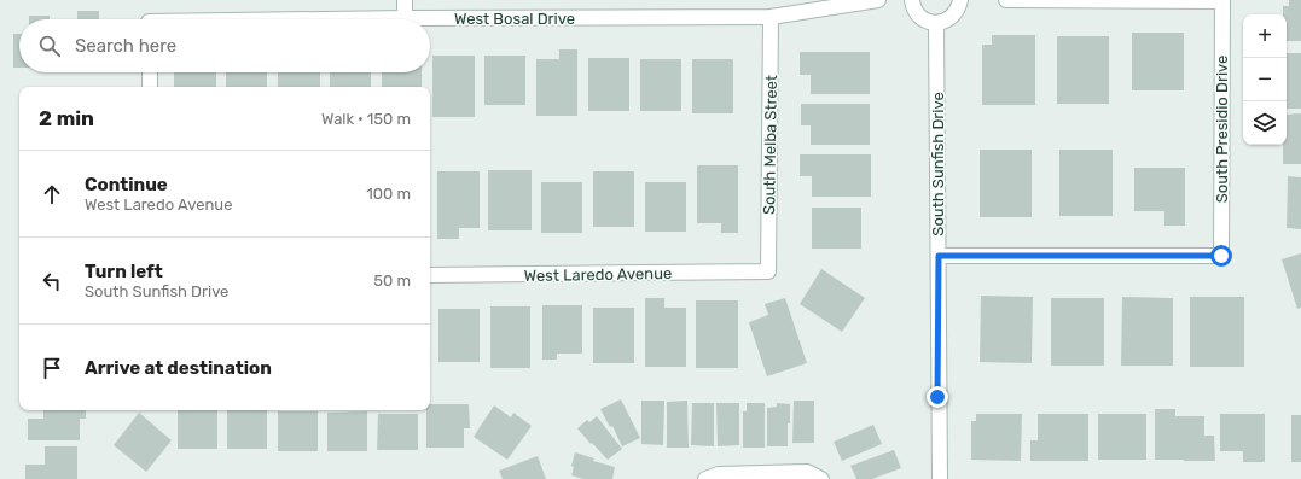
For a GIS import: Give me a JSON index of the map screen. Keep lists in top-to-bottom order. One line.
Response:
{"streets":{"street":["West Bosal Drive","South Presidio Drive","South Melba Street","South Sunfish Drive","West Laredo Avenue"]},"crossings":[["West Bosal Drive","South Melba Street"],["South Presidio Drive","South Sunfish Drive"],["South Melba Street","West Laredo Avenue"]],"page":{"map_buttons":["+","−"],"search":"Search here","heading":["2 min","Walk · 150 m"],"list":[["Continue","West Laredo Avenue","100 m"],["Turn left","South Sunfish Drive","50 m"],"Arrive at destination"]}}
